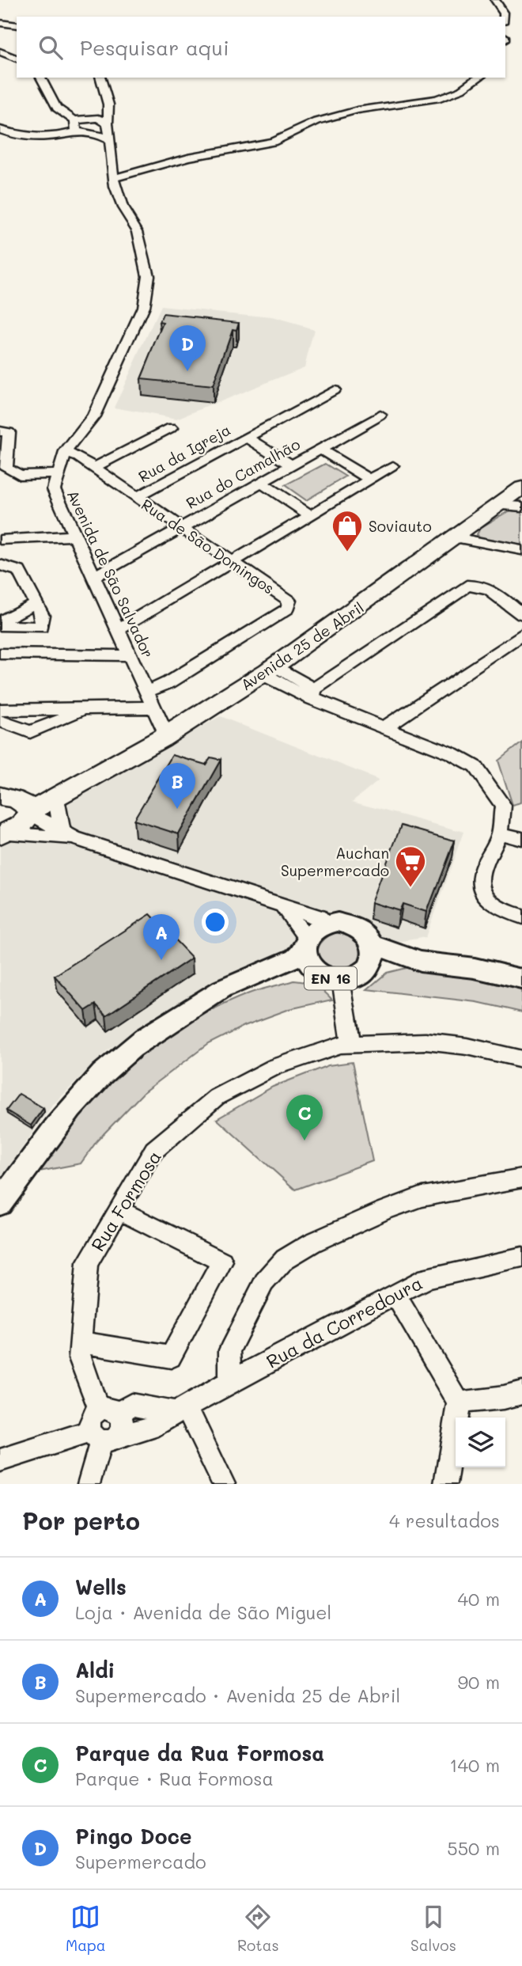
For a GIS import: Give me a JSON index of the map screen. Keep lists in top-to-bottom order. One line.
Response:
{"streets":{"highway":["Avenida 25 de Abril"],"main road":["EN 16"],"street":["Rua da Igreja","Rua do Camalhão","Rua de São Domingos","Avenida de São Salvador","Rua Formosa","Rua da Corredoura"]},"crossings":[["Rua da Igreja","Rua do Camalhão"],["Rua da Igreja","Rua de São Domingos"],["Rua do Camalhão","Rua de São Domingos"],["Rua do Camalhão","Avenida de São Salvador"],["Rua de São Domingos","Avenida de São Salvador"],["Avenida de São Salvador","Avenida 25 de Abril"]],"places":{"shop":["Soviauto"],"supermarket":["Auchan Supermercado"]},"page":{"search":"Pesquisar aqui","pins":["D","B","A","C"],"heading":["Por perto","4 resultados"],"list":[{"mark":"A","name":"Wells","note":"Loja · Avenida de São Miguel","value":"40 m"},{"mark":"B","name":"Aldi","note":"Supermercado · Avenida 25 de Abril","value":"90 m"},{"mark":"C","name":"Parque da Rua Formosa","note":"Parque · Rua Formosa","value":"140 m"},{"mark":"D","name":"Pingo Doce","note":"Supermercado","value":"550 m"}],"nav":["Mapa","Rotas","Salvos"]}}
